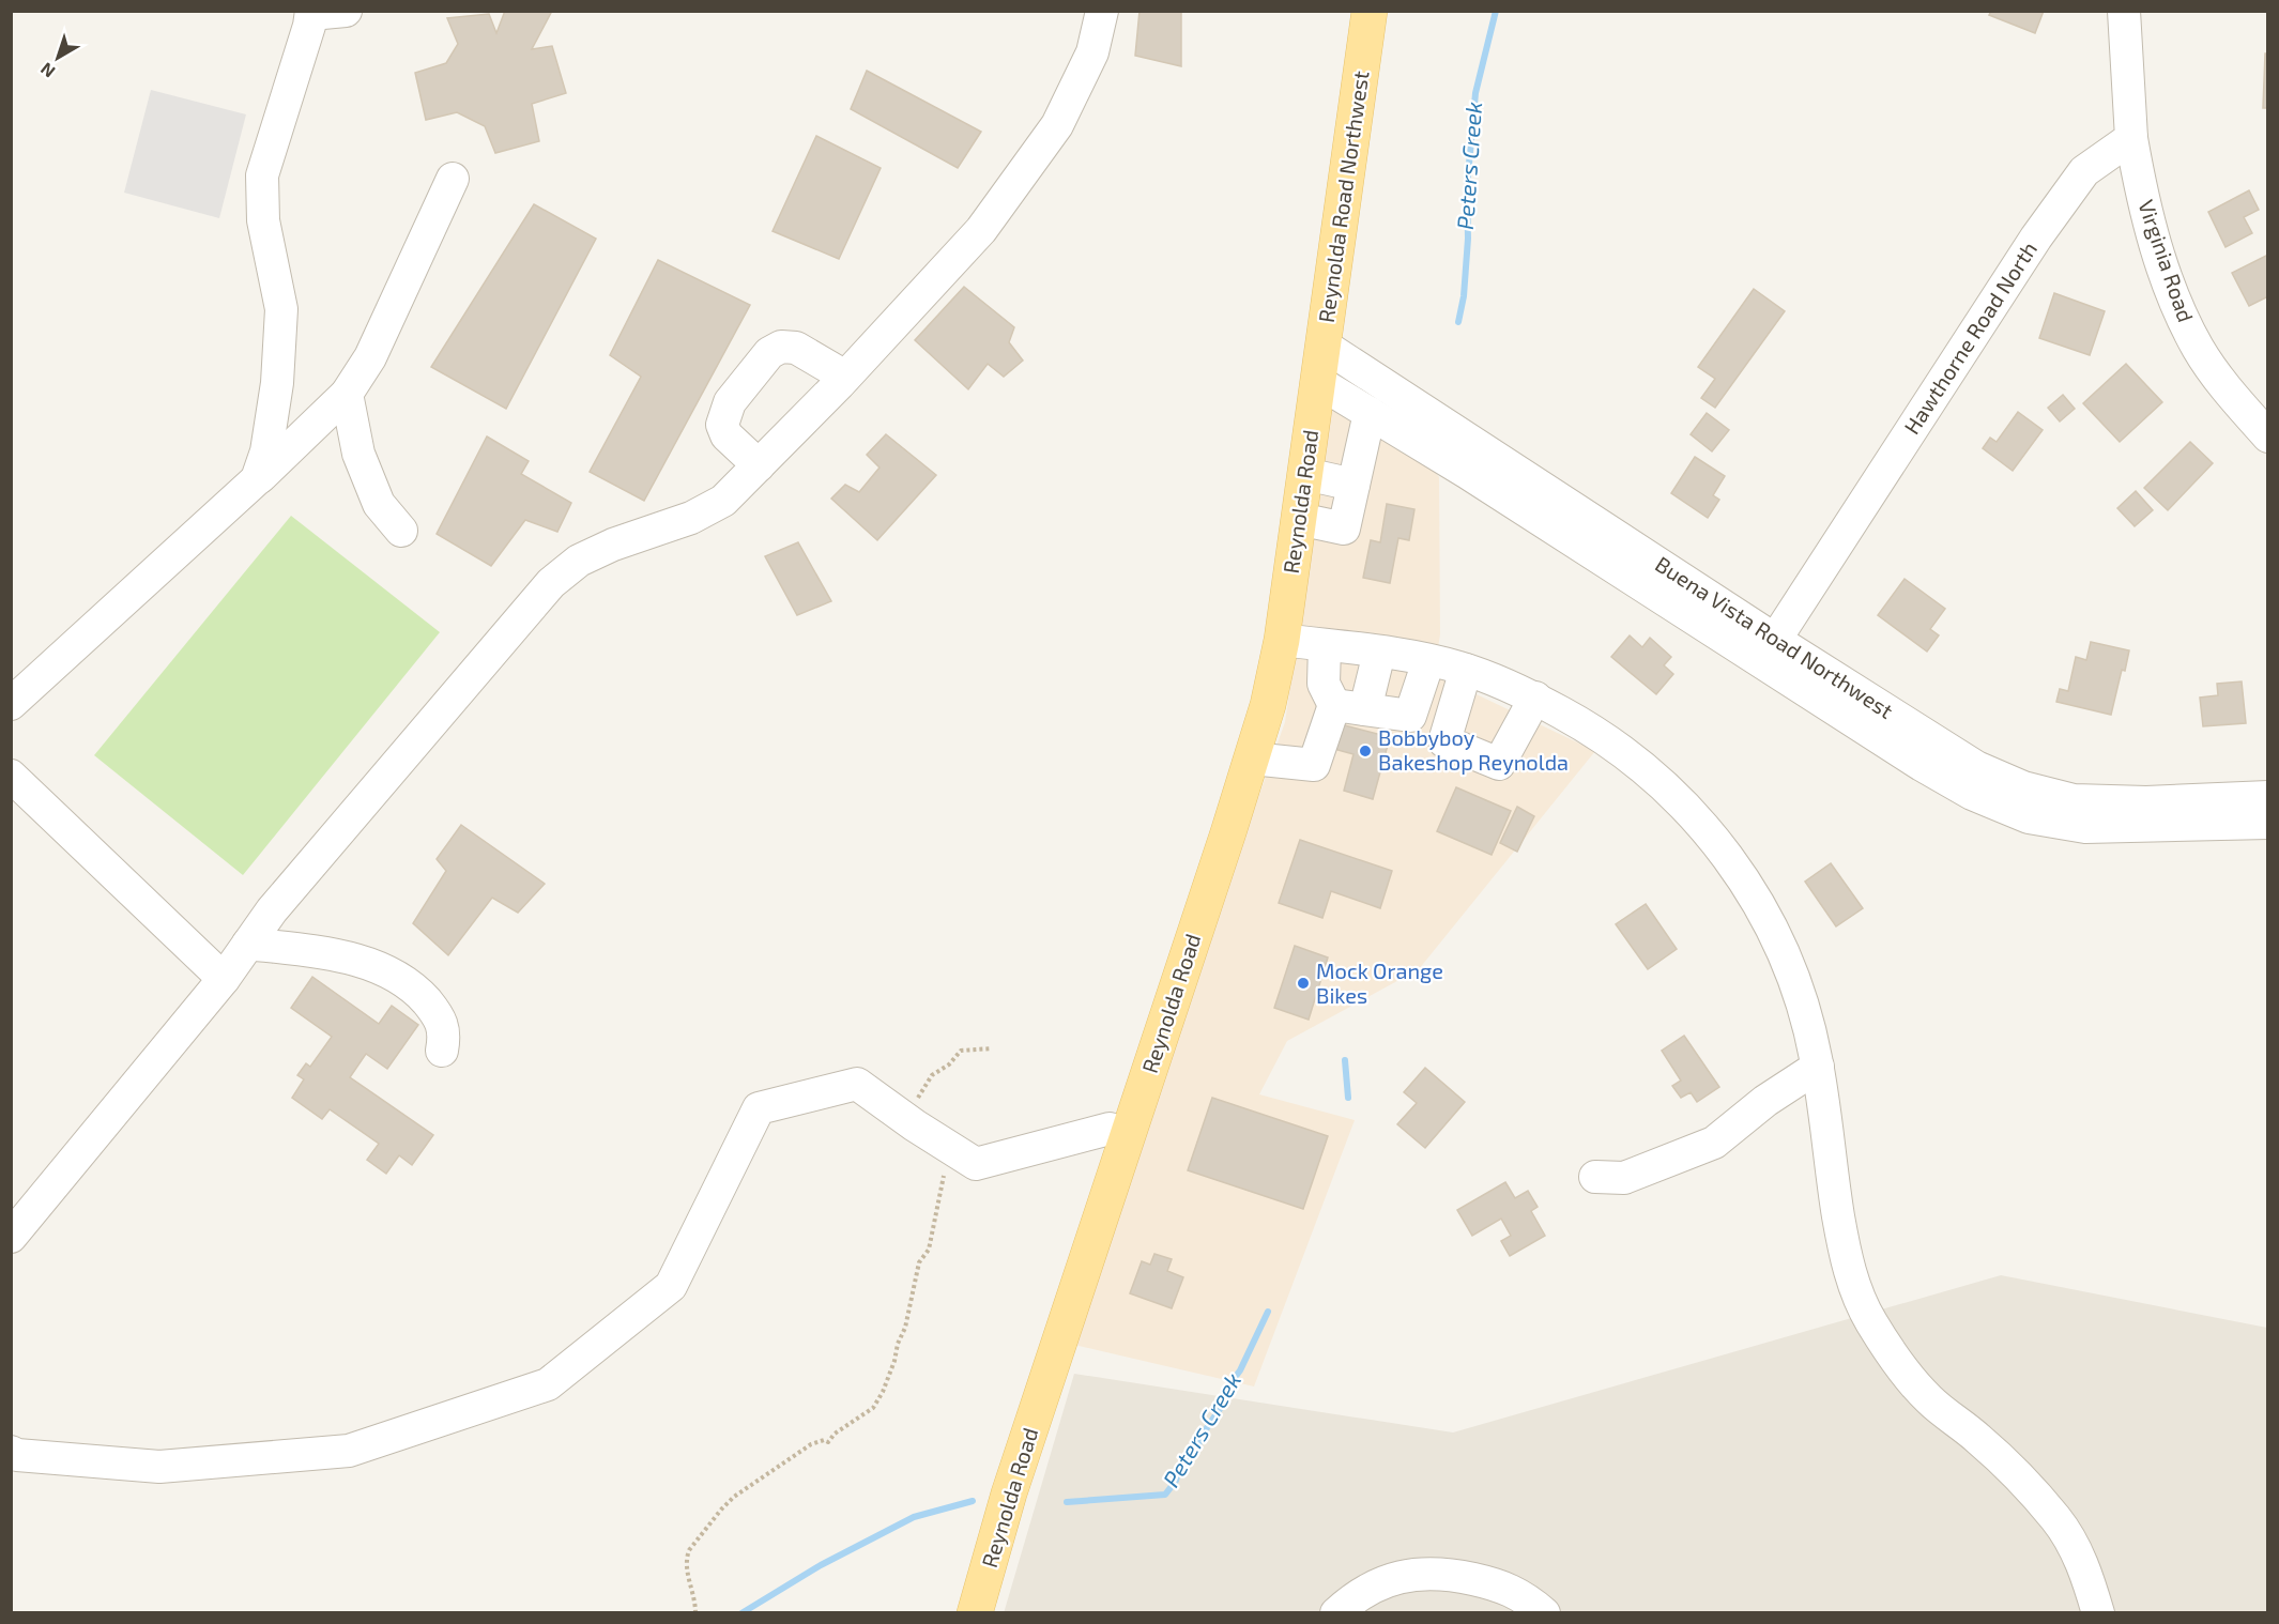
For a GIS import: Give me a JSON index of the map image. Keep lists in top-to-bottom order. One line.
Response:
{"streets":{"main road":["Reynolda Road Northwest","Reynolda Road"],"street":["Virginia Road","Hawthorne Road North","Buena Vista Road Northwest"]},"crossings":[["Reynolda Road Northwest","Reynolda Road"],["Reynolda Road Northwest","Buena Vista Road Northwest"],["Virginia Road","Hawthorne Road North"],["Hawthorne Road North","Buena Vista Road Northwest"],["Reynolda Road","Buena Vista Road Northwest"]],"water":["Peters Creek"],"places":["Bobbyboy Bakeshop Reynolda","Mock Orange Bikes"],"north":"bottom left"}
